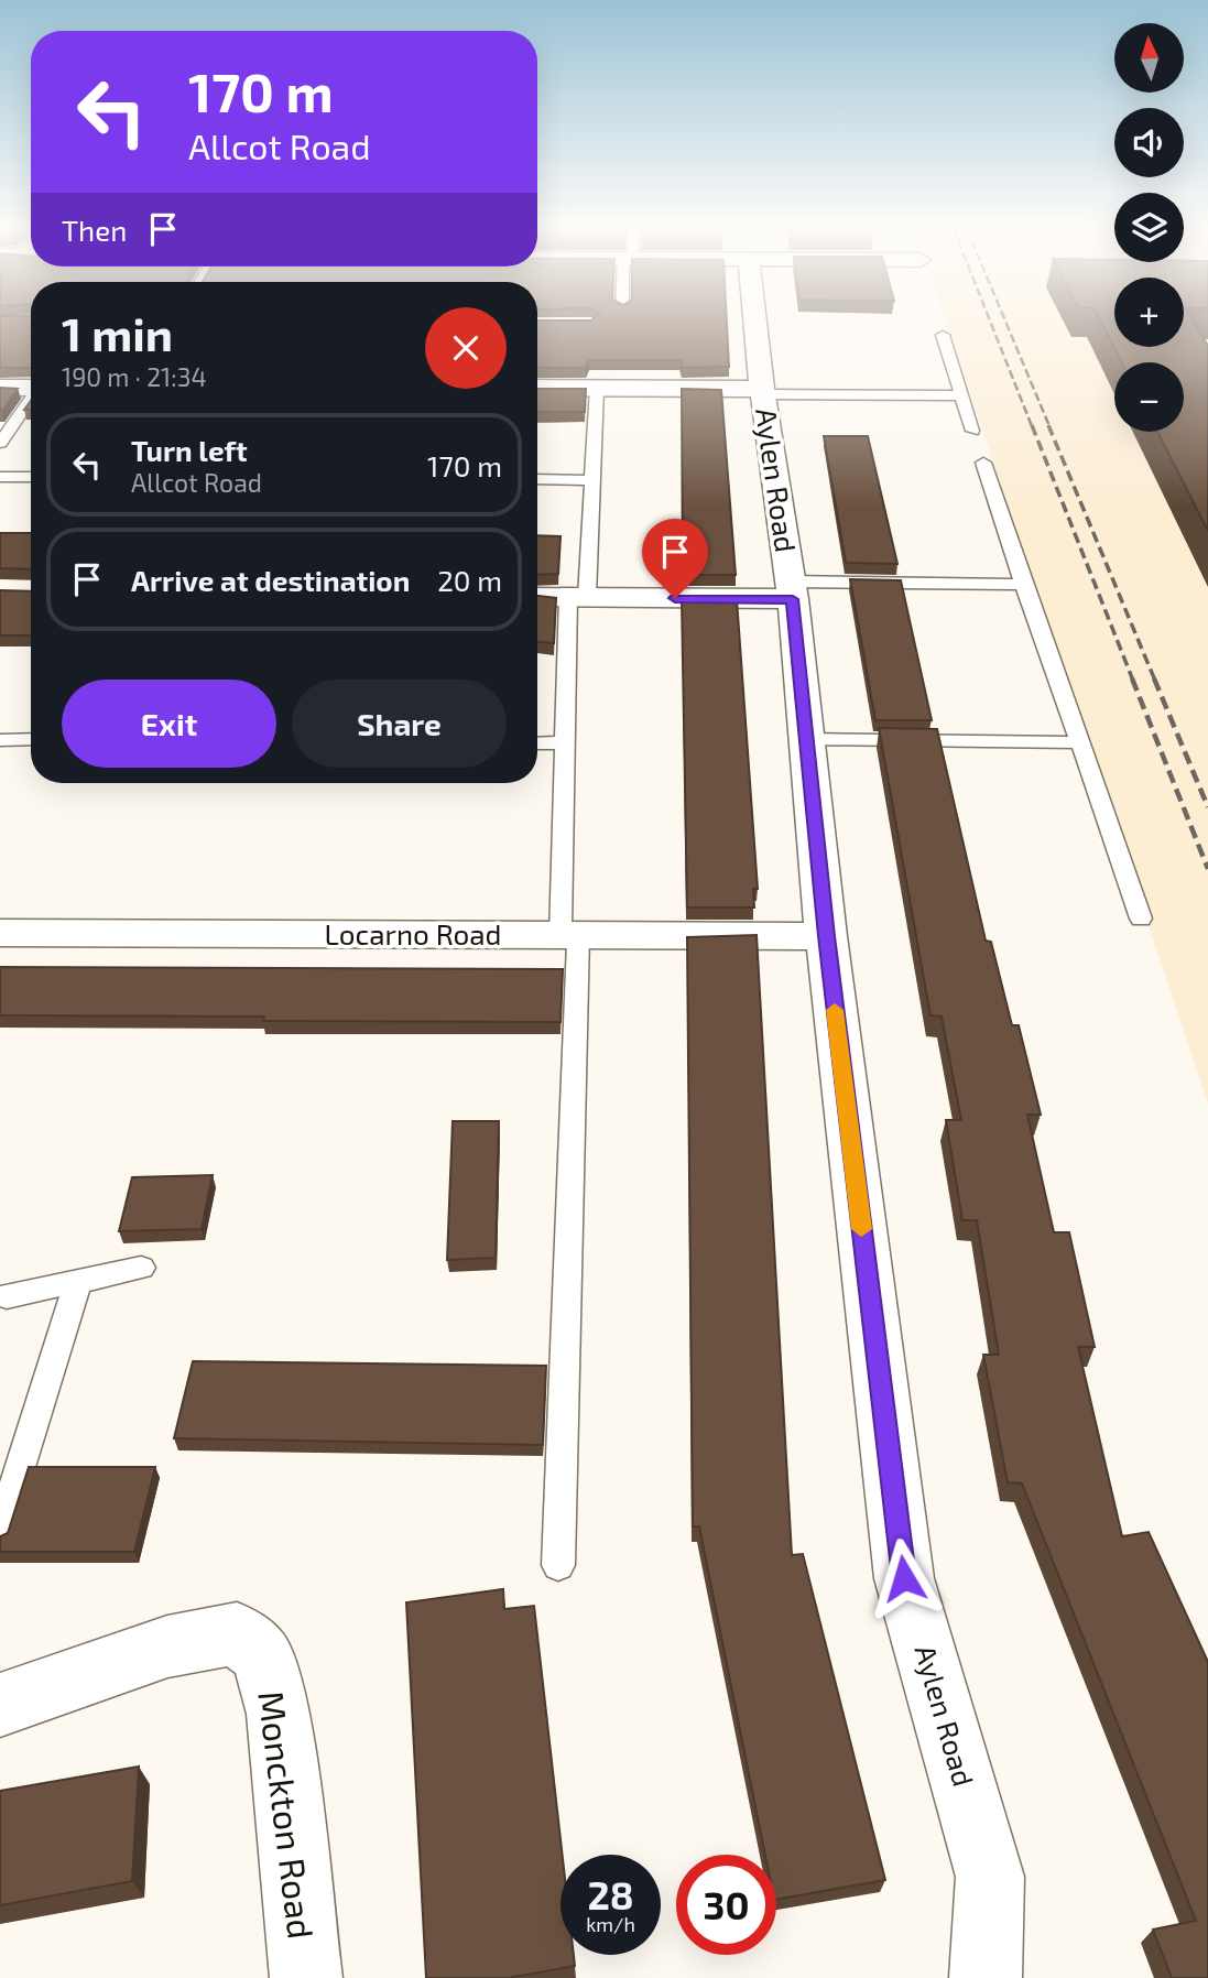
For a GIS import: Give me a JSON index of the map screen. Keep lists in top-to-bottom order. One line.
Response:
{"streets":{"street":["Aylen Road","Locarno Road","Monckton Road"]},"crossings":[["Aylen Road","Locarno Road"]],"north":"top","page":{"map_buttons":["+","−"],"turn":["170 m","Allcot Road"],"then":"Then","heading":["1 min","190 m · 21:34"],"list":[{"name":"Turn left","note":"Allcot Road","value":"170 m"},{"name":"Arrive at destination","value":"20 m"}],"buttons":["Exit","Share"],"speed":"28 km/h","limit":"30"}}
